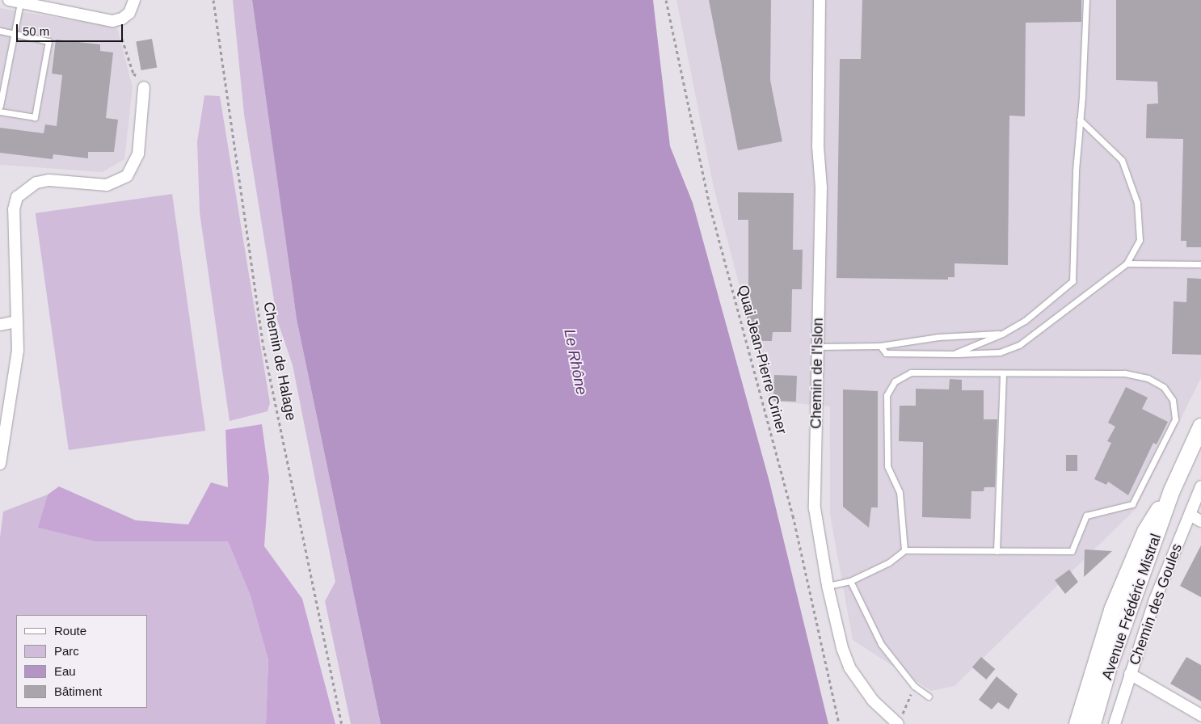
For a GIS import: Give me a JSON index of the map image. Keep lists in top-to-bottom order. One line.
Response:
{"streets":{"main road":["Avenue Frédéric Mistral"],"street":["Chemin de l'Islon","Chemin des Goules"],"path":["Quai Jean-Pierre Criner","Chemin de Halage"]},"water":["Le Rhône"],"legend":["Route","Parc","Eau","Bâtiment"],"scale_bar":"50 m"}
